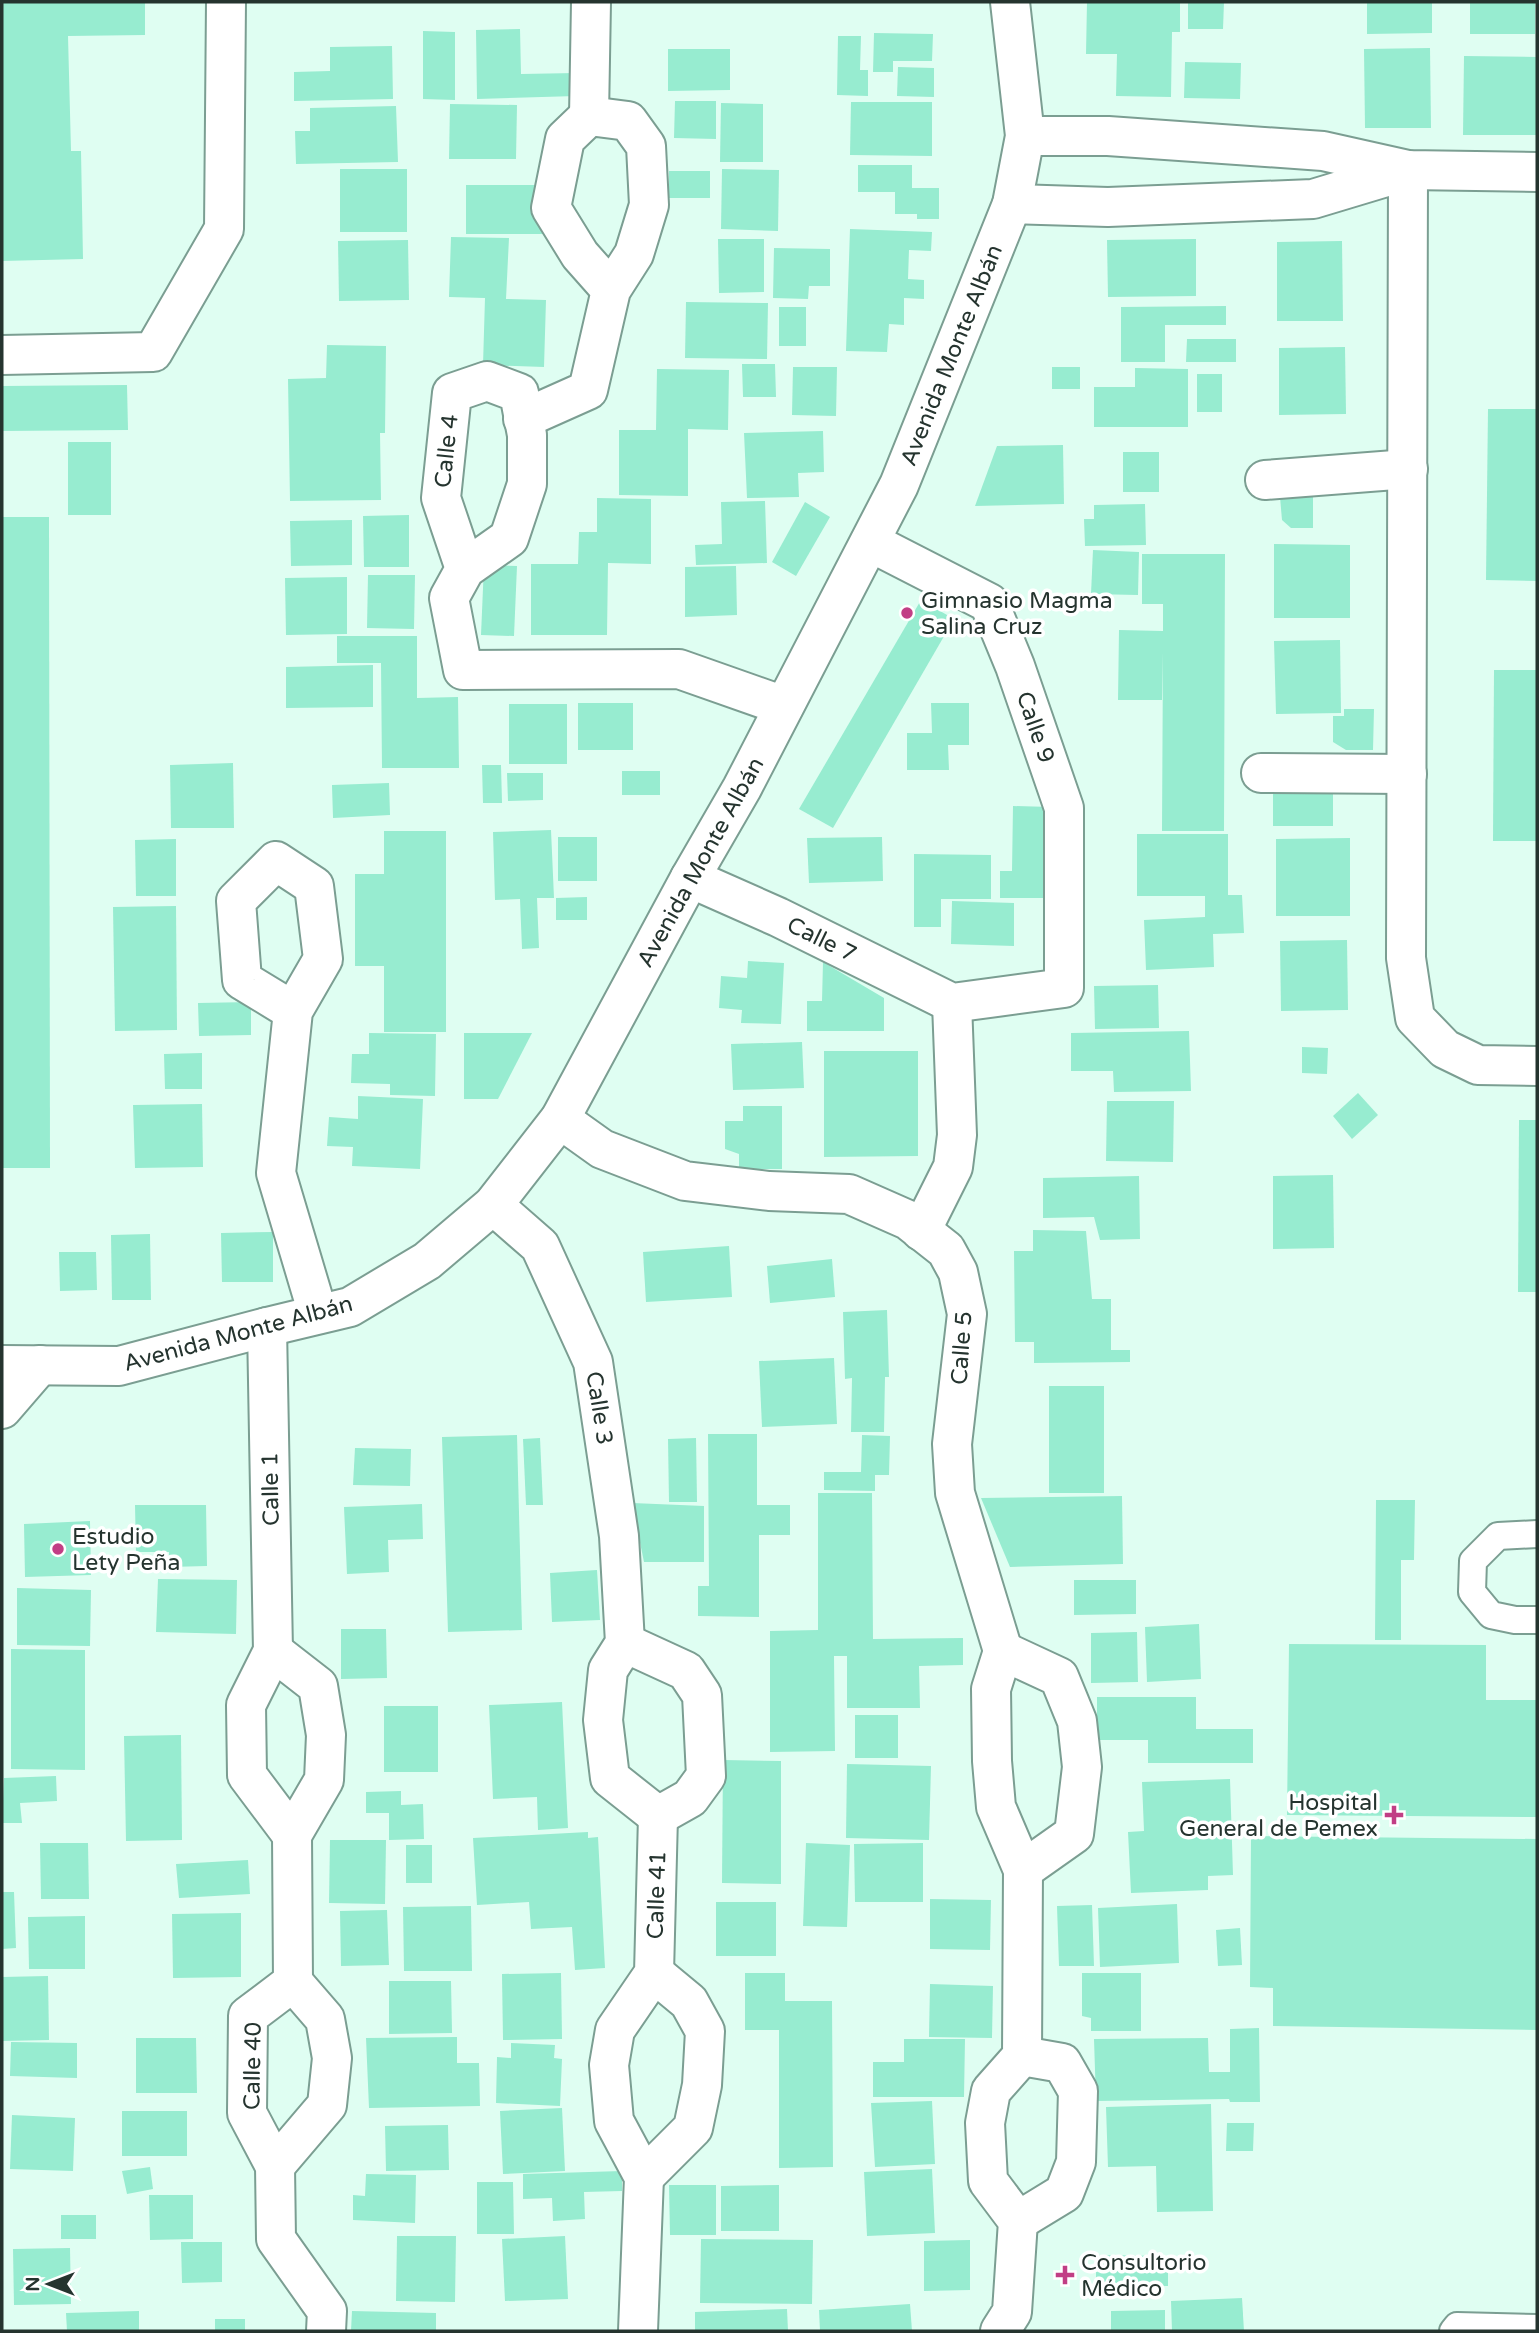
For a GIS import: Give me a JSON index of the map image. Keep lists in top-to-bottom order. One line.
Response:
{"streets":{"street":["Avenida Monte Albán","Calle 4","Calle 9","Calle 7","Calle 5","Calle 3","Calle 1","Calle 41","Calle 40"]},"crossings":[["Avenida Monte Albán","Calle 4"],["Avenida Monte Albán","Calle 9"],["Avenida Monte Albán","Calle 7"],["Avenida Monte Albán","Calle 5"],["Avenida Monte Albán","Calle 3"],["Avenida Monte Albán","Calle 1"],["Calle 9","Calle 7"]],"places":{"other":["Gimnasio Magma Salina Cruz","Estudio Lety Peña"],"health":["Hospital General de Pemex","Consultorio Médico"]},"north":"left"}
